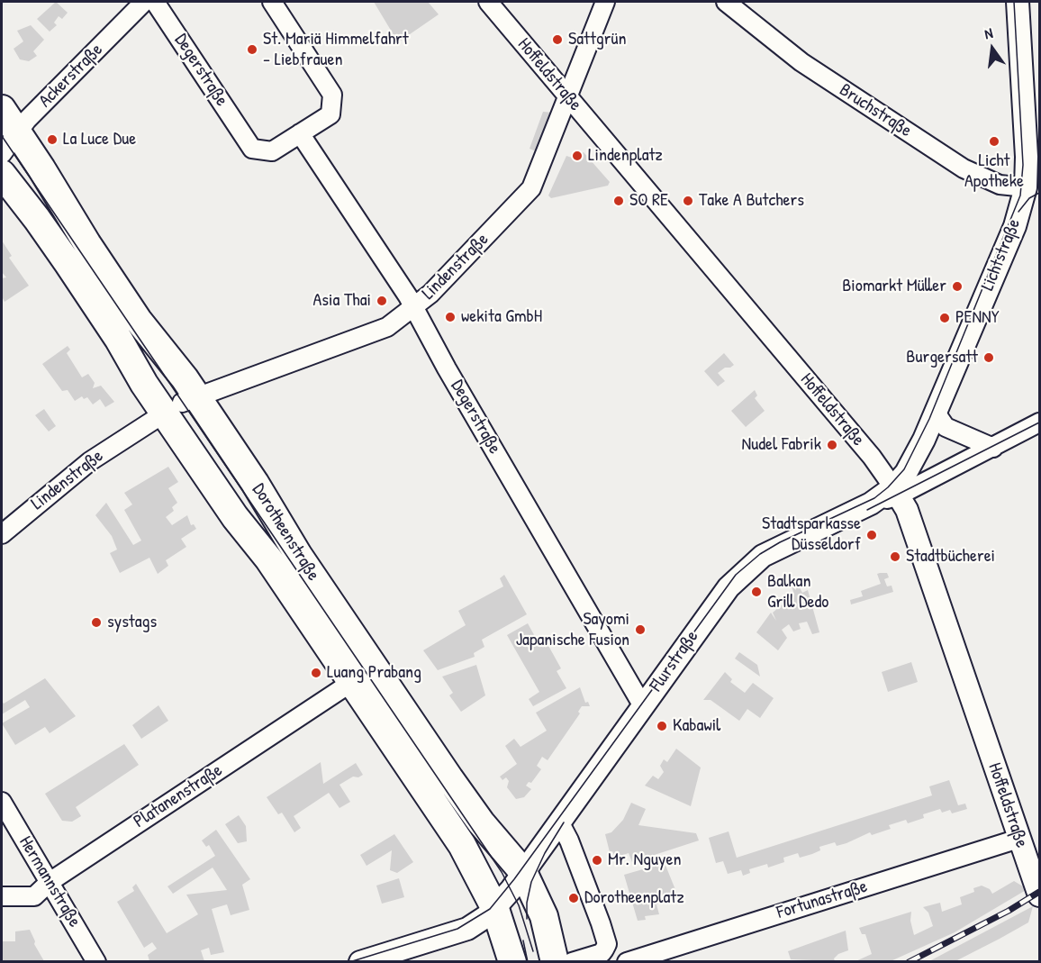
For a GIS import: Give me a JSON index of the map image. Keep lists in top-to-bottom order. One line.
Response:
{"streets":{"main road":["Dorotheenstraße"],"street":["Degerstraße","Hoffeldstraße","Ackerstraße","Bruchstraße","Lichtstraße","Lindenstraße","Flurstraße","Platanenstraße","Hermannstraße","Fortunastraße"]},"crossings":[["Degerstraße","Lindenstraße"],["Degerstraße","Flurstraße"],["Hoffeldstraße","Lichtstraße"],["Hoffeldstraße","Lindenstraße"],["Hoffeldstraße","Flurstraße"],["Hoffeldstraße","Fortunastraße"],["Ackerstraße","Dorotheenstraße"],["Bruchstraße","Lichtstraße"],["Lichtstraße","Flurstraße"],["Lindenstraße","Dorotheenstraße"],["Dorotheenstraße","Flurstraße"],["Dorotheenstraße","Platanenstraße"],["Platanenstraße","Hermannstraße"]],"places":["Sattgrün","St. Mariä Himmelfahrt - Liebfrauen","La Luce Due","Licht Apotheke","Lindenplatz","SO RE","Take A Butchers","Biomarkt Müller","Asia Thai","wekita GmbH","PENNY","Burgersatt","Nudel Fabrik","Stadtsparkasse Düsseldorf","Stadtbücherei","Balkan Grill Dedo","systags","Sayomi Japanische Fusion","Luang Prabang","Kabawil","Mr. Nguyen","Dorotheenplatz"],"north":"top"}
